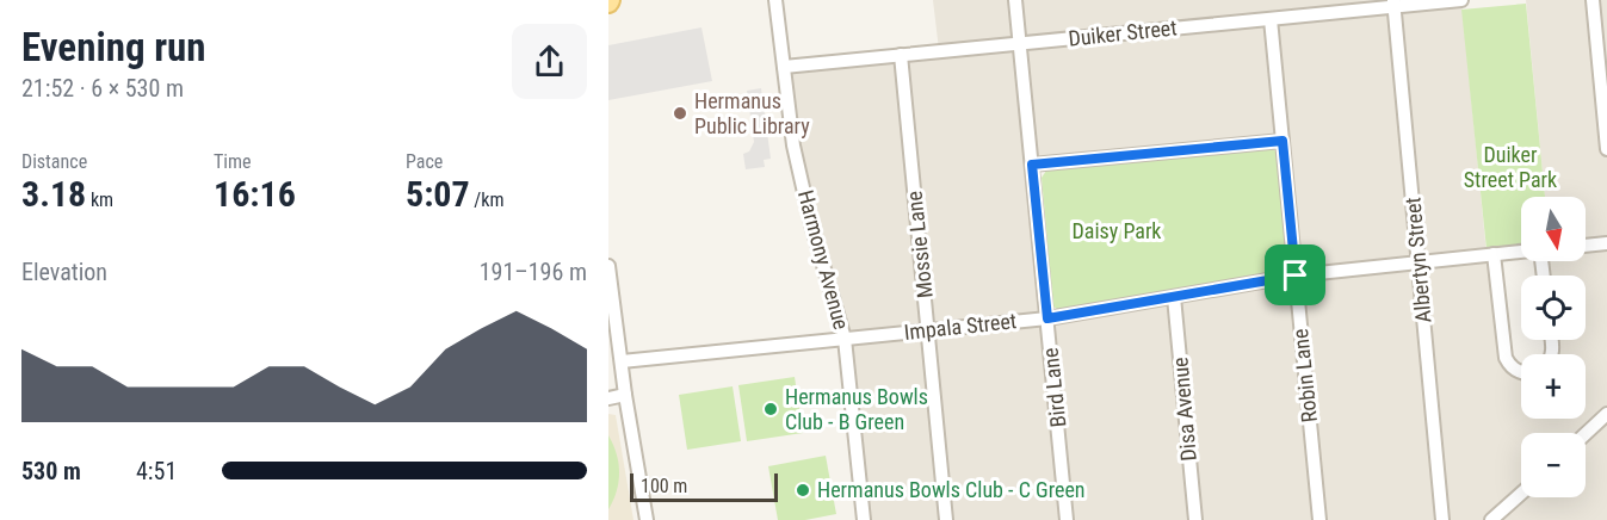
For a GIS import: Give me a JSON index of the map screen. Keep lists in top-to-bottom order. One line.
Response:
{"streets":{"street":["Duiker Street","Mossie Lane","Harmony Avenue","Albertyn Street","Impala Street","Robin Lane","Bird Lane","Disa Avenue"]},"crossings":[["Duiker Street","Mossie Lane"],["Duiker Street","Harmony Avenue"],["Duiker Street","Albertyn Street"],["Duiker Street","Robin Lane"],["Duiker Street","Bird Lane"],["Mossie Lane","Impala Street"],["Harmony Avenue","Impala Street"],["Albertyn Street","Impala Street"],["Impala Street","Robin Lane"],["Impala Street","Bird Lane"],["Impala Street","Disa Avenue"]],"parks":["Duiker Street Park","Daisy Park"],"places":["Hermanus Public Library","Hermanus Bowls Club - B Green","Hermanus Bowls Club - C Green"],"scale_bar":"100 m","north":"bottom","page":{"heading":["Evening run","21:52 · 6 × 530 m"],"stats":[["Distance","3.18 km"],["Time","16:16"],["Pace","5:07 /km"]],"map_buttons":["+","−"],"chart":["Elevation","191–196 m"],"list":[{"name":"530 m","note":"4:51"}],"scale":"100 m"}}
